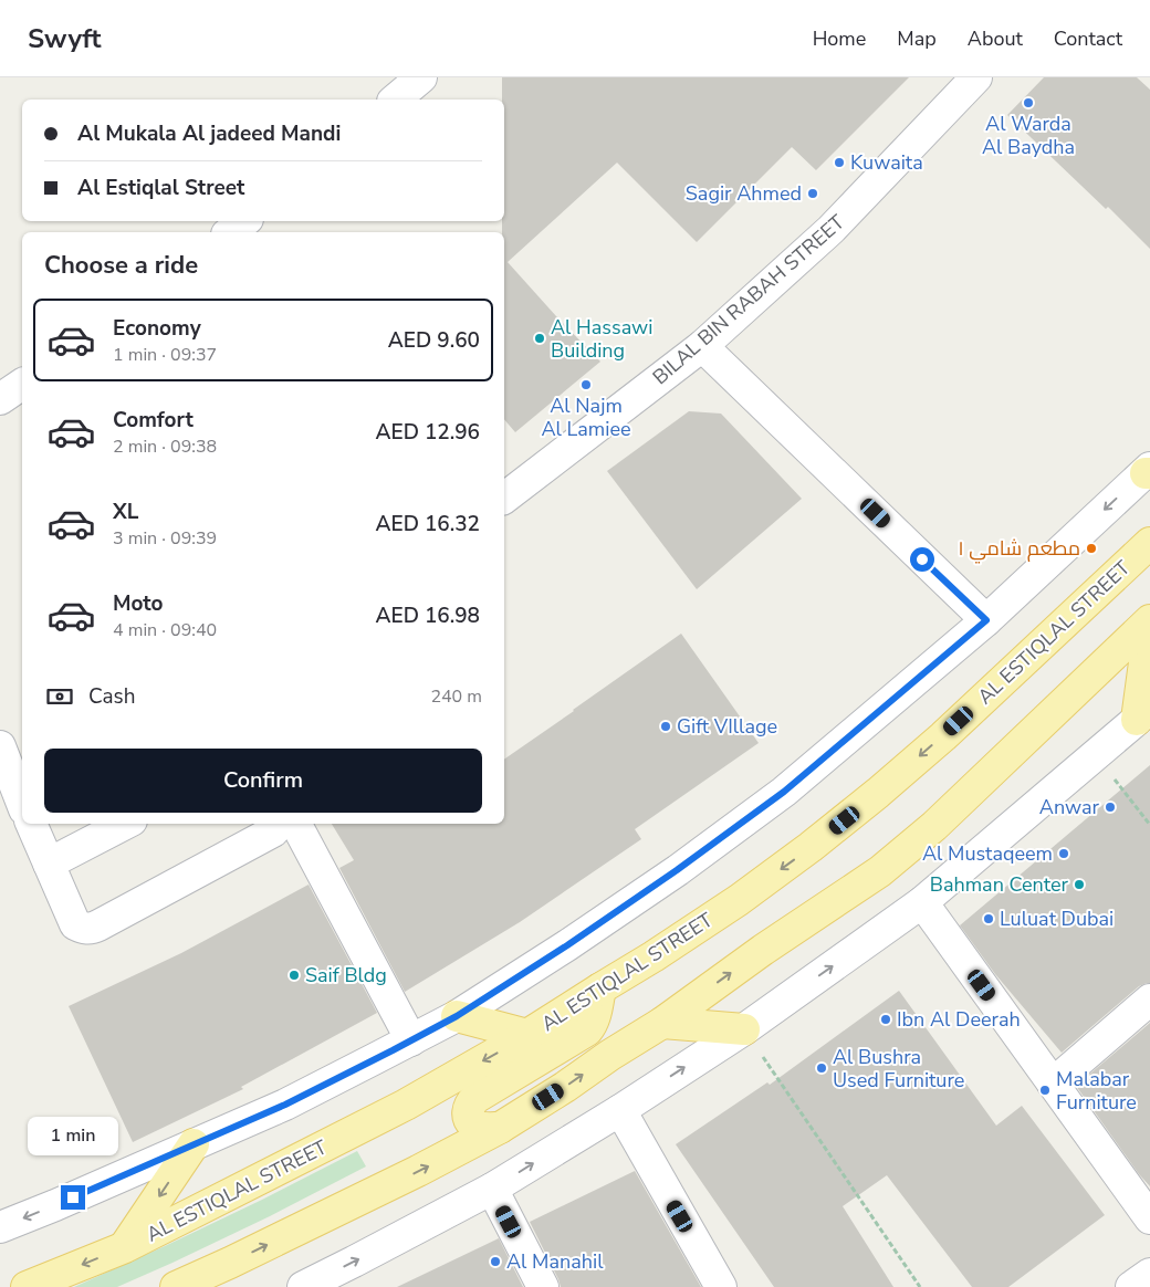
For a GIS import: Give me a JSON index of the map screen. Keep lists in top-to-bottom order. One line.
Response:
{"streets":{"main road":["AL ESTIQLAL STREET"],"street":["BILAL BIN RABAH STREET"]},"places":["Al Warda Al Baydha","Kuwaita","Sagir Ahmed","Al Hassawi Building","Al Najm Al Lamiee","مطعم شامي ١","Gift VIllage","Anwar","Al Mustaqeem","Bahman Center","Luluat Dubai","Saif Bldg","Ibn Al Deerah","Al Bushra Used Furniture","Malabar Furniture","Al Manahil"],"page":{"header":"Swyft","nav":["Home","Map","About","Contact"],"banner":["Al Mukala Al jadeed Mandi","Al Estiqlal Street"],"heading":"Choose a ride","list":[{"name":"Economy","note":"1 min · 09:37","value":"AED 9.60"},{"name":"Comfort","note":"2 min · 09:38","value":"AED 12.96"},{"name":"XL","note":"3 min · 09:39","value":"AED 16.32"},{"name":"Moto","note":"4 min · 09:40","value":"AED 16.98"}],"pay":["Cash","240 m"],"buttons":"Confirm","bubble":"1 min"}}
